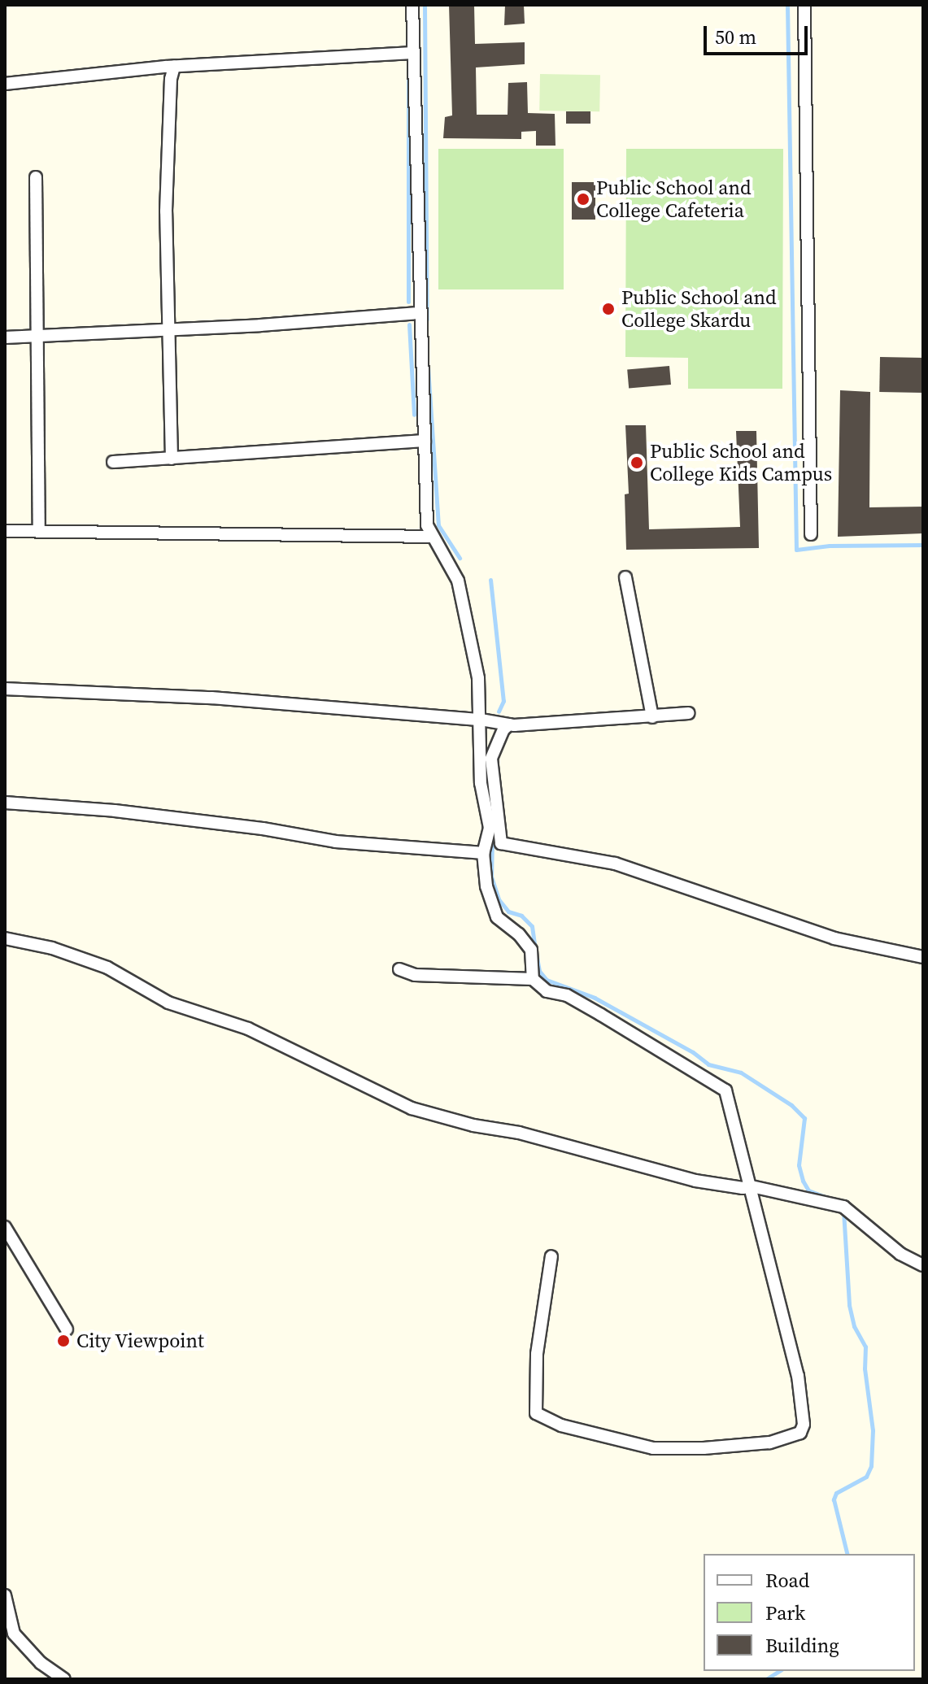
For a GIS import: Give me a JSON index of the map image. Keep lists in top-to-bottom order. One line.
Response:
{"places":["Public School and College Cafeteria","Public School and College Skardu","Public School and College Kids Campus","City Viewpoint"],"legend":["Road","Park","Building"],"scale_bar":"50 m"}
